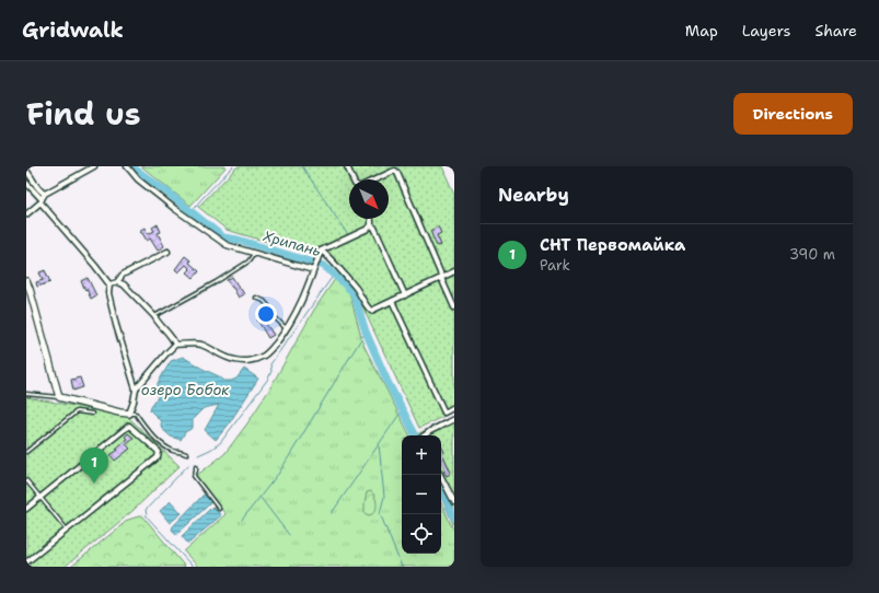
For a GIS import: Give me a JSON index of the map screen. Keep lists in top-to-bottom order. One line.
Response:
{"water":["Хрипань","озеро Бобок"],"north":"bottom right","page":{"header":"Gridwalk","nav":["Map","Layers","Share"],"title":"Find us","buttons":"Directions","heading":"Nearby","list":[{"mark":"1","name":"СНТ Первомайка","note":"Park","value":"390 m"}],"map_buttons":["+","−"],"pins":"1"}}
